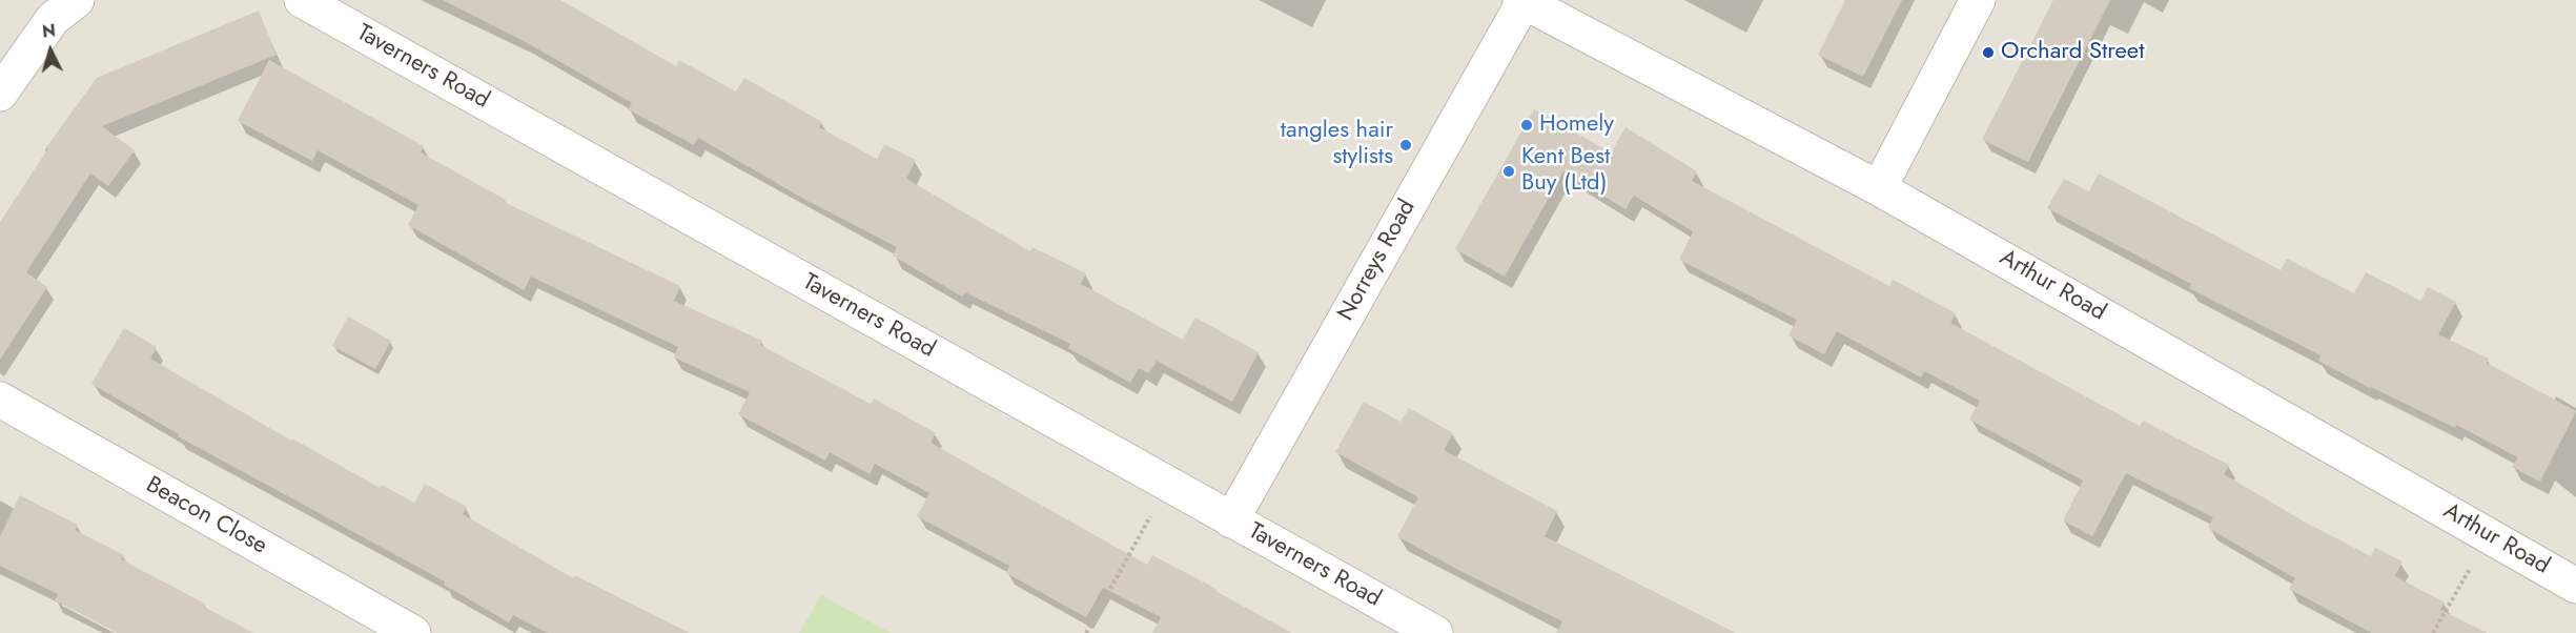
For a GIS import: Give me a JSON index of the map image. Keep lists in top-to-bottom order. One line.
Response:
{"streets":{"street":["Taverners Road","Norreys Road","Arthur Road","Beacon Close"]},"crossings":[["Taverners Road","Norreys Road"],["Norreys Road","Arthur Road"]],"places":["Orchard Street","Homely","tangles hair stylists","Kent Best Buy (Ltd)"],"north":"top"}
